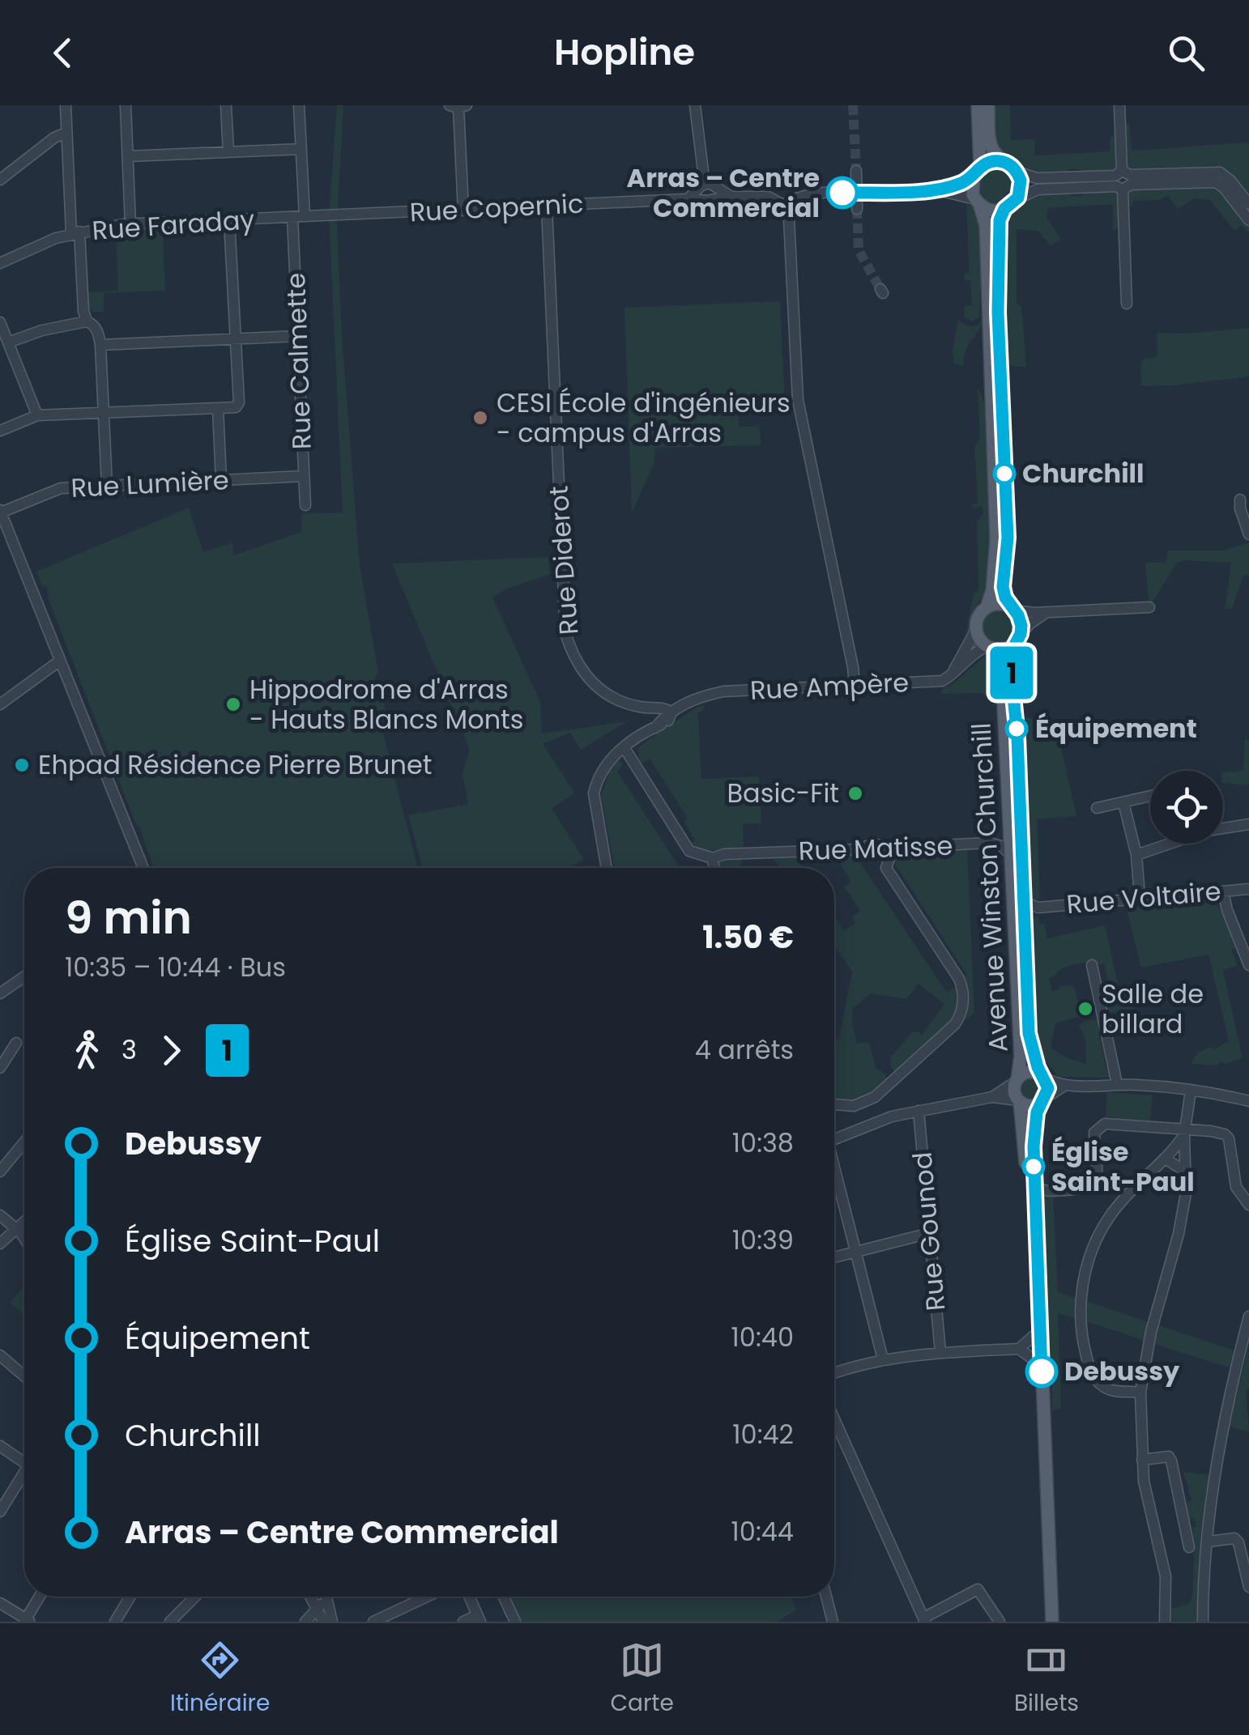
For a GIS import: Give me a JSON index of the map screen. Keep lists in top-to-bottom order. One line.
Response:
{"streets":{"main road":["Avenue Winston Churchill"],"street":["Rue Copernic","Rue Faraday","Rue Calmette","Rue Lumière","Rue Diderot","Rue Ampère","Rue Matisse","Rue Voltaire","Rue Gounod"]},"crossings":[["Rue Copernic","Rue Faraday"],["Rue Copernic","Rue Diderot"],["Rue Faraday","Rue Calmette"],["Rue Calmette","Rue Lumière"],["Rue Diderot","Rue Ampère"],["Rue Ampère","Avenue Winston Churchill"],["Avenue Winston Churchill","Rue Voltaire"]],"places":["Arras – Centre Commercial","CESI École d'ingénieurs - campus d'Arras","Churchill","Hippodrome d'Arras - Hauts Blancs Monts","Équipement","Ehpad Résidence Pierre Brunet","Basic-Fit","Salle de billard","Église Saint-Paul","Debussy"],"lines":["bus line 1"],"page":{"header":"Hopline","on_map":"1","heading":["9 min","10:35 – 10:44 · Bus","1.50 €"],"legs":["3","1","4 arrêts"],"list":[{"name":"Debussy","value":"10:38"},{"name":"Église Saint-Paul","value":"10:39"},{"name":"Équipement","value":"10:40"},{"name":"Churchill","value":"10:42"},{"name":"Arras – Centre Commercial","value":"10:44"}],"tabs":["Itinéraire","Carte","Billets"]}}
